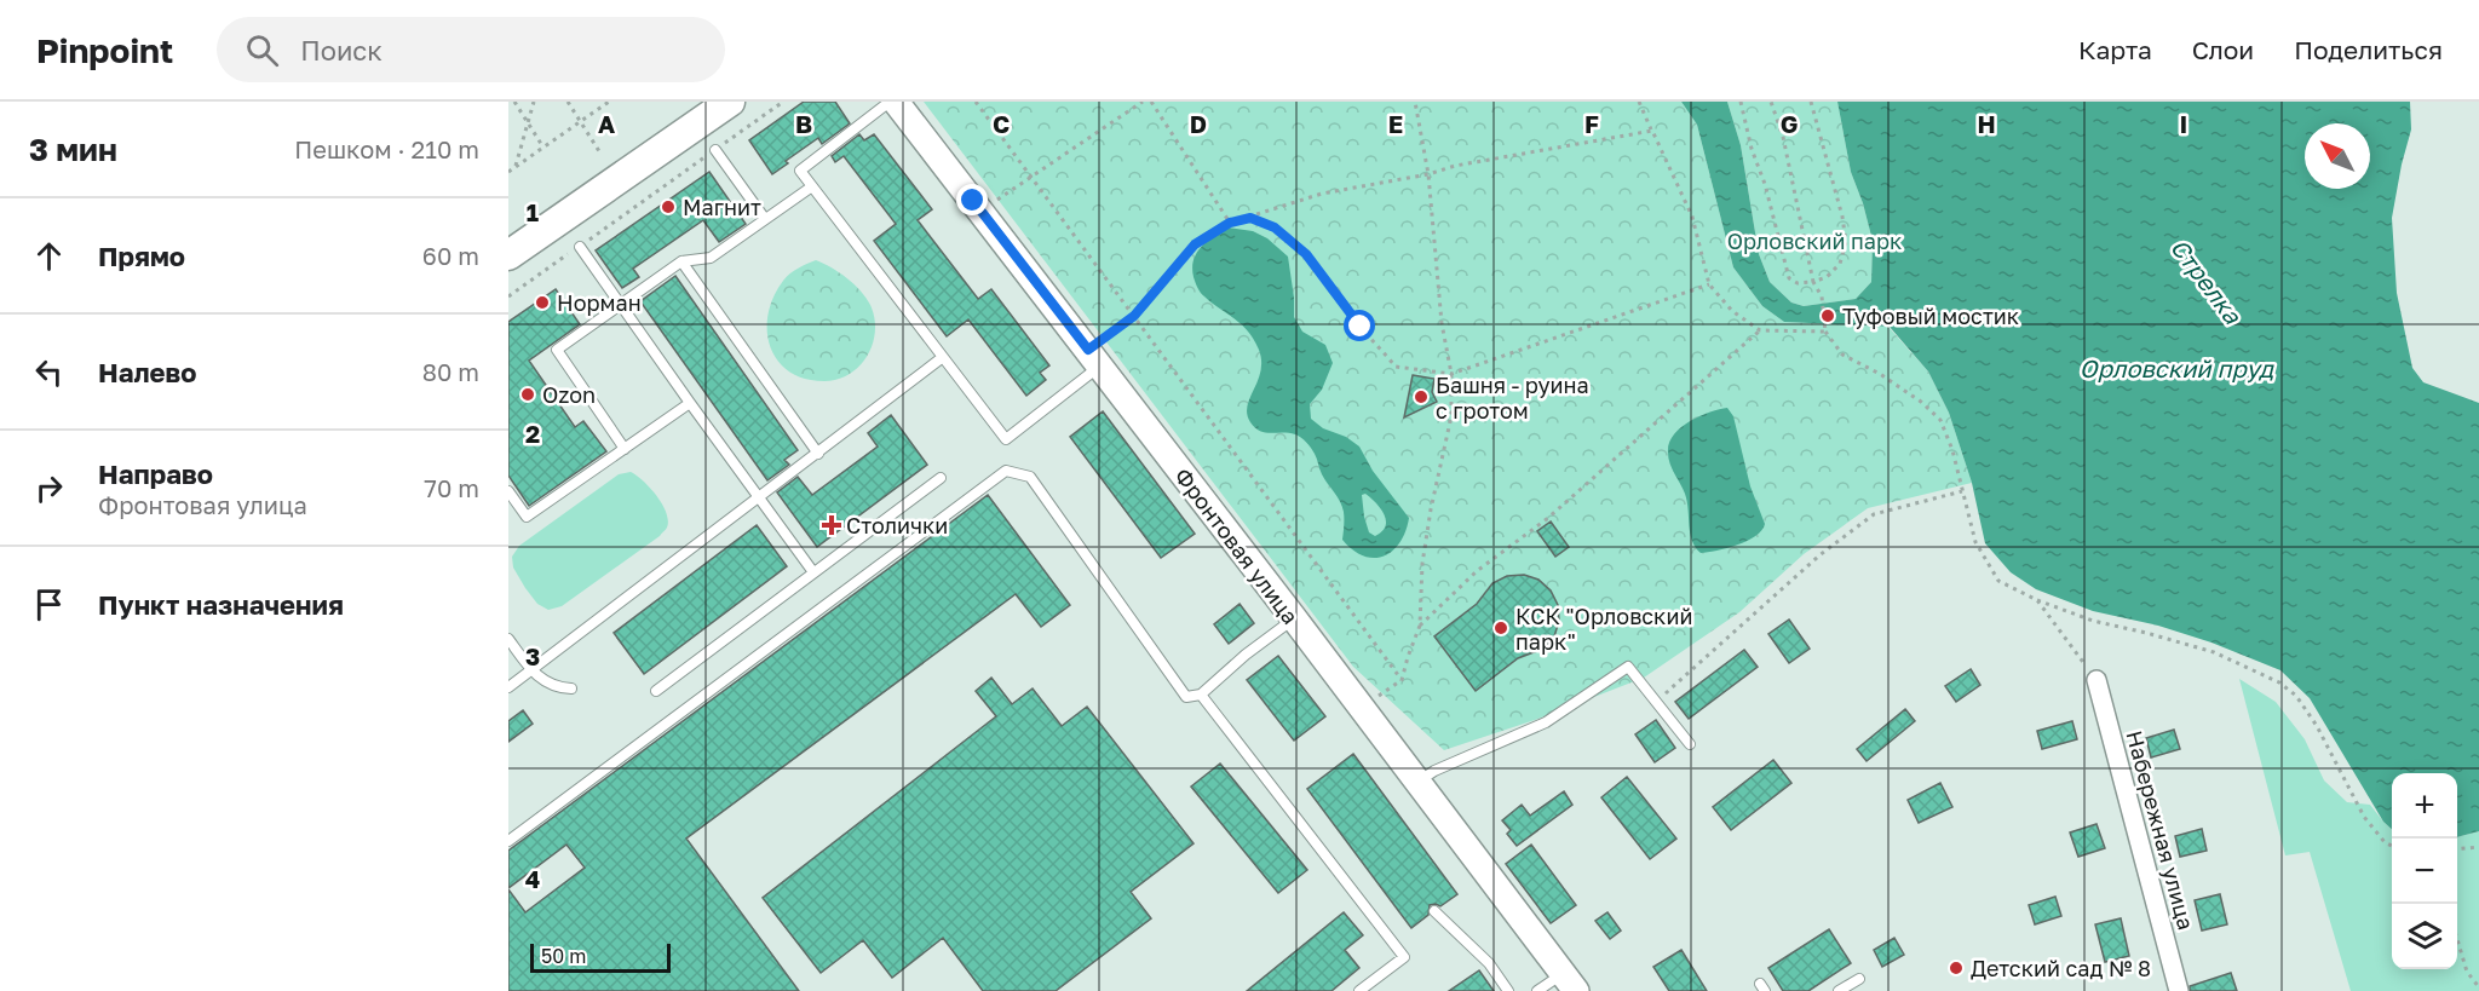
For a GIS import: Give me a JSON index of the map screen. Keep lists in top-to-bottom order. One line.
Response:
{"streets":{"main road":["Фронтовая улица"],"street":["Набережная улица"]},"water":["Стрелка","Орловский пруд"],"parks":["Орловский парк"],"places":{"other":["Магнит","Норман","Туфовый мостик","Ozon","Башня - руина с гротом","КСК \"Орловский парк\"","Детский сад № 8"],"health":["Столички"]},"scale_bar":"50 m","north":"top left","page":{"header":"Pinpoint","search":"Поиск","nav":["Карта","Слои","Поделиться"],"heading":["3 мин","Пешком · 210 m"],"list":[["Прямо","60 m"],["Налево","80 m"],["Направо","Фронтовая улица","70 m"],"Пункт назначения"],"map_buttons":["+","−"],"scale":"50 m"},"grid":{"columns":["A","B","C","D","E","F","G","H","I"],"rows":["1","2","3","4"]}}
